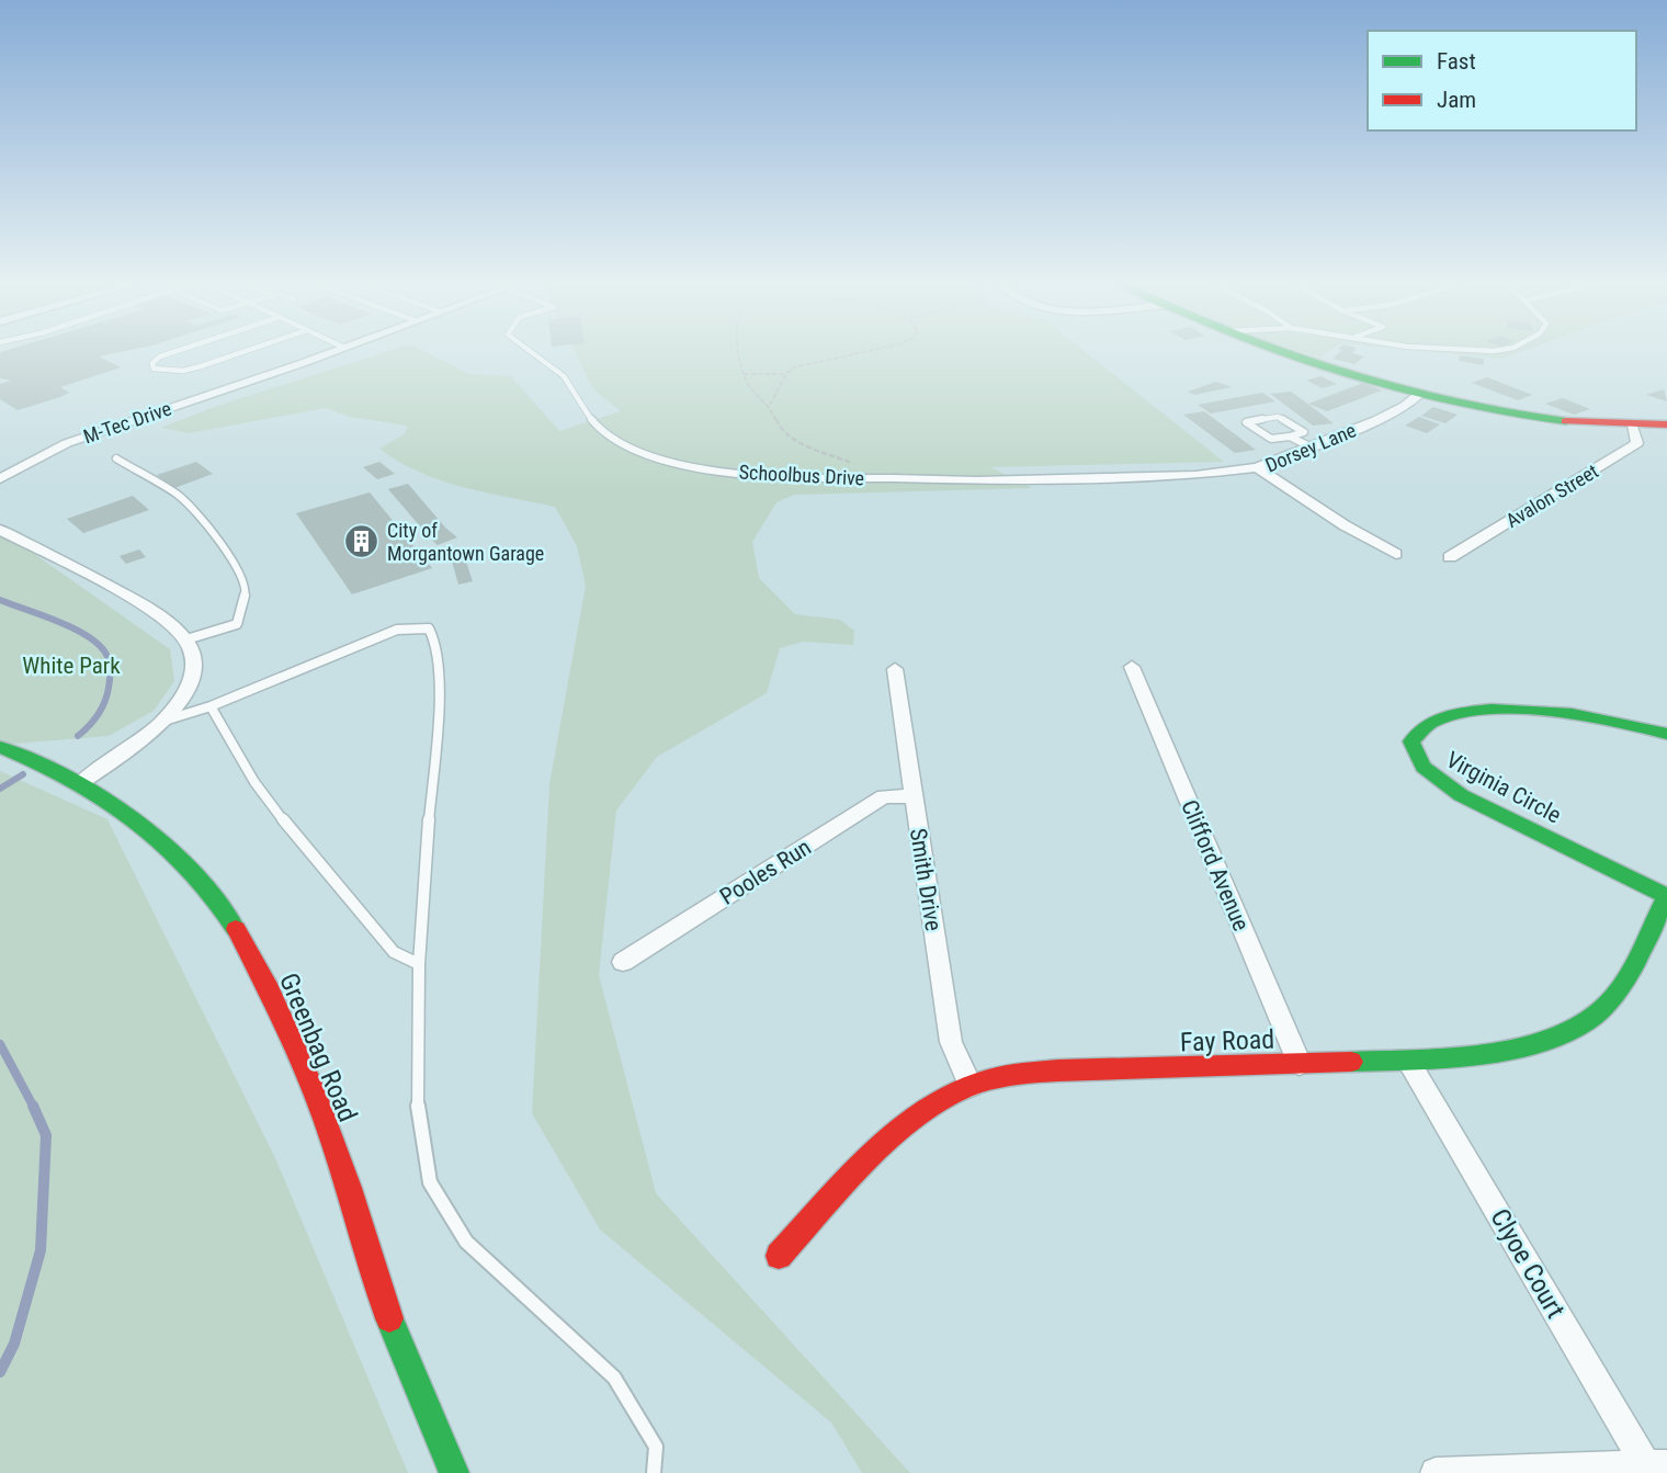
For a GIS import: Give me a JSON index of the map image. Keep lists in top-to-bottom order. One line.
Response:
{"streets":{"street":["M-Tec Drive","Dorsey Lane","Schoolbus Drive","Avalon Street","Virginia Circle","Clifford Avenue","Pooles Run","Smith Drive","Fay Road","Greenbag Road","Clyoe Court"]},"crossings":[["Dorsey Lane","Schoolbus Drive"],["Virginia Circle","Fay Road"],["Clifford Avenue","Fay Road"],["Pooles Run","Smith Drive"],["Smith Drive","Fay Road"],["Fay Road","Clyoe Court"]],"parks":["White Park"],"places":{"building":["City of Morgantown Garage"]},"legend":["Fast","Jam"]}
